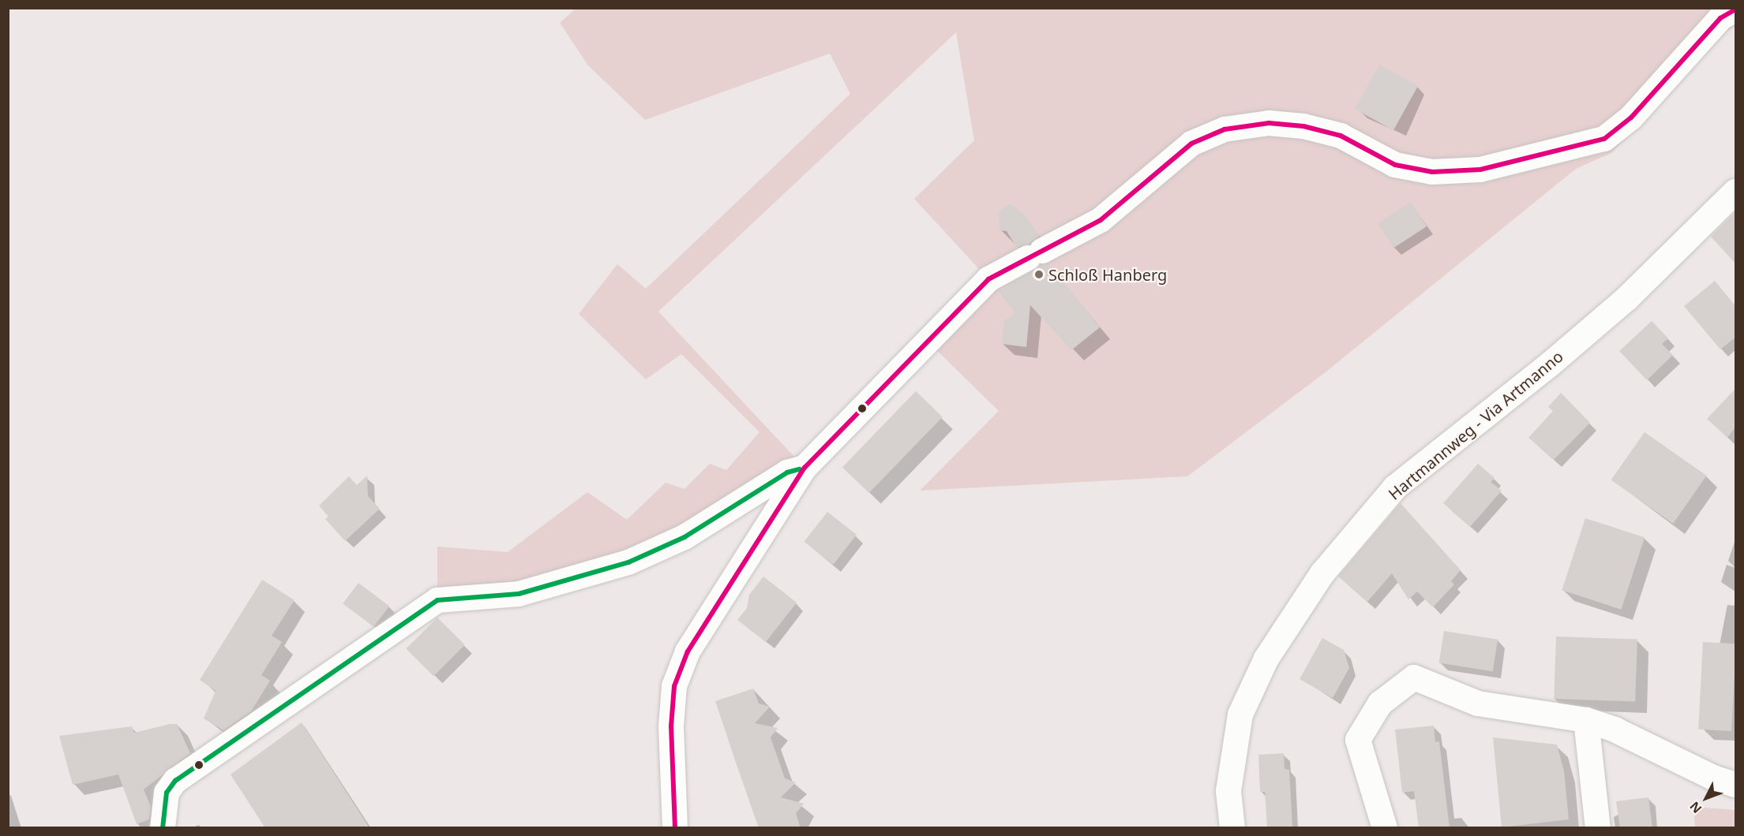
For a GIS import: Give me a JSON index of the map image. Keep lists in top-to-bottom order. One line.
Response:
{"streets":{"street":["Hartmannweg - Via Artmanno"]},"places":["Schloß Hanberg"],"north":"bottom left"}
